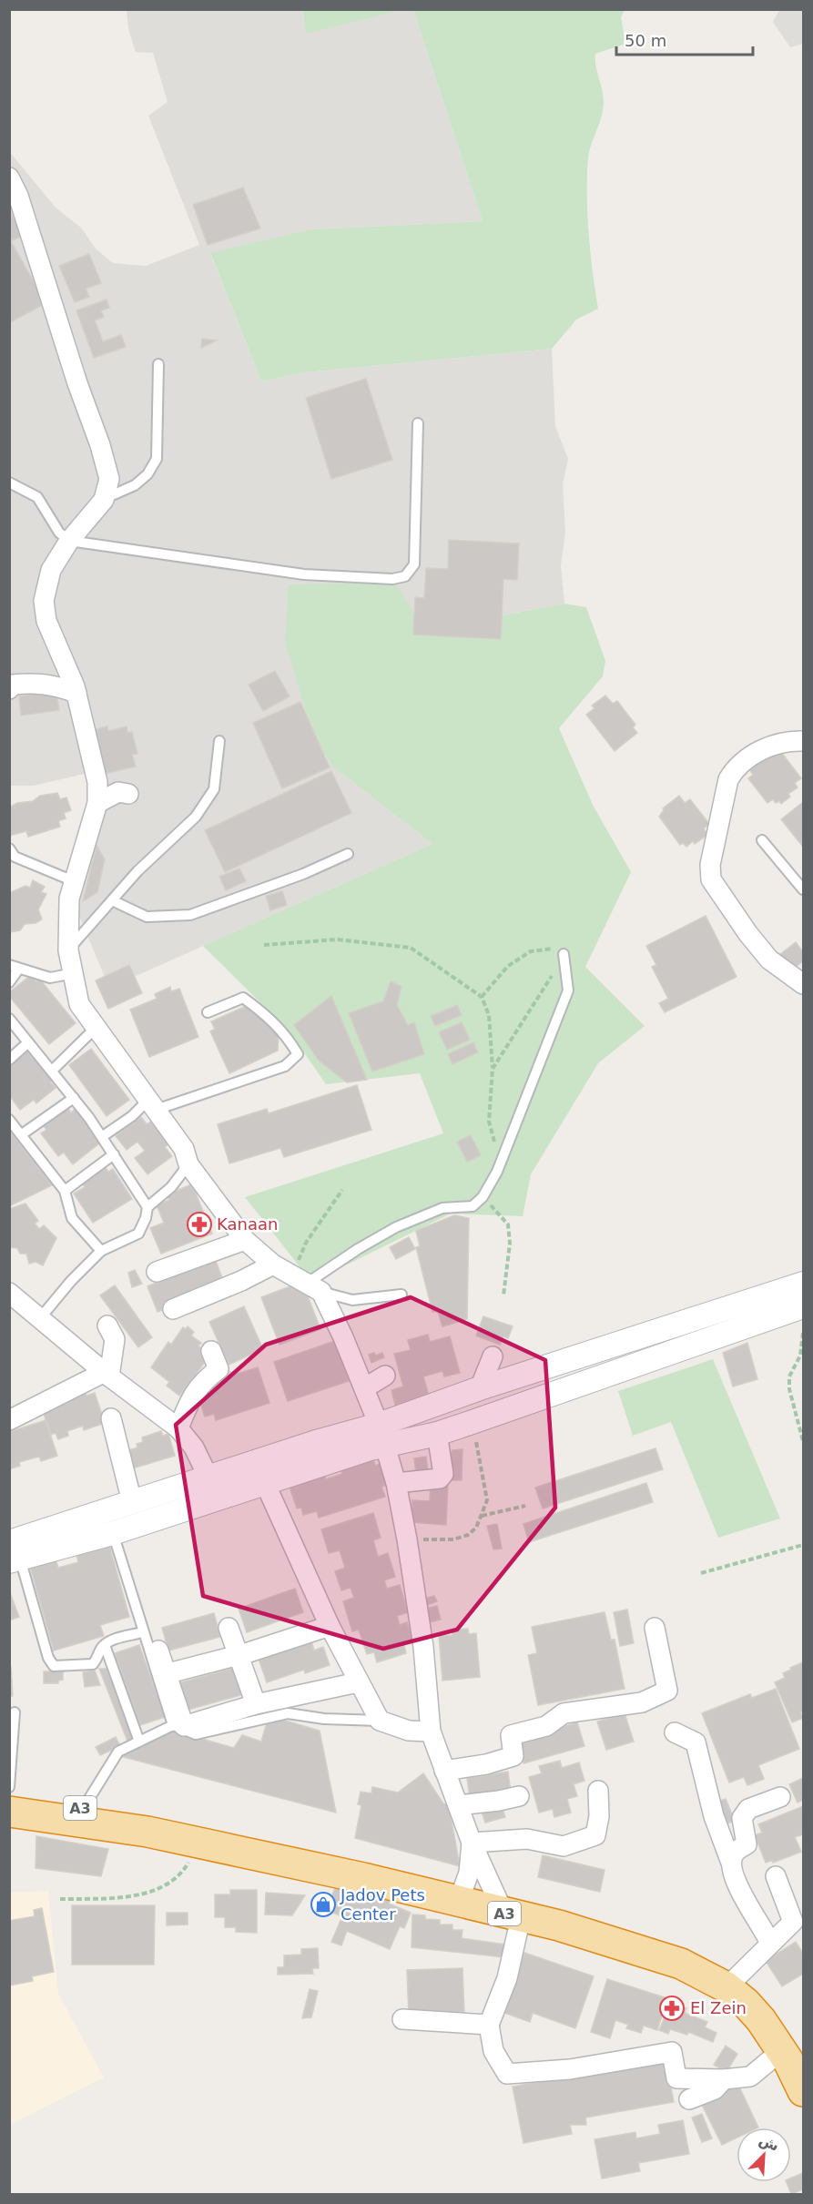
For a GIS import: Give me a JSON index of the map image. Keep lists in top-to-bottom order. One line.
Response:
{"streets":{"highway":["A3"]},"places":{"pharmacy":["Kanaan","El Zein"],"shop":["Jadov Pets Center"]},"scale_bar":"50 m","north":"top right"}
